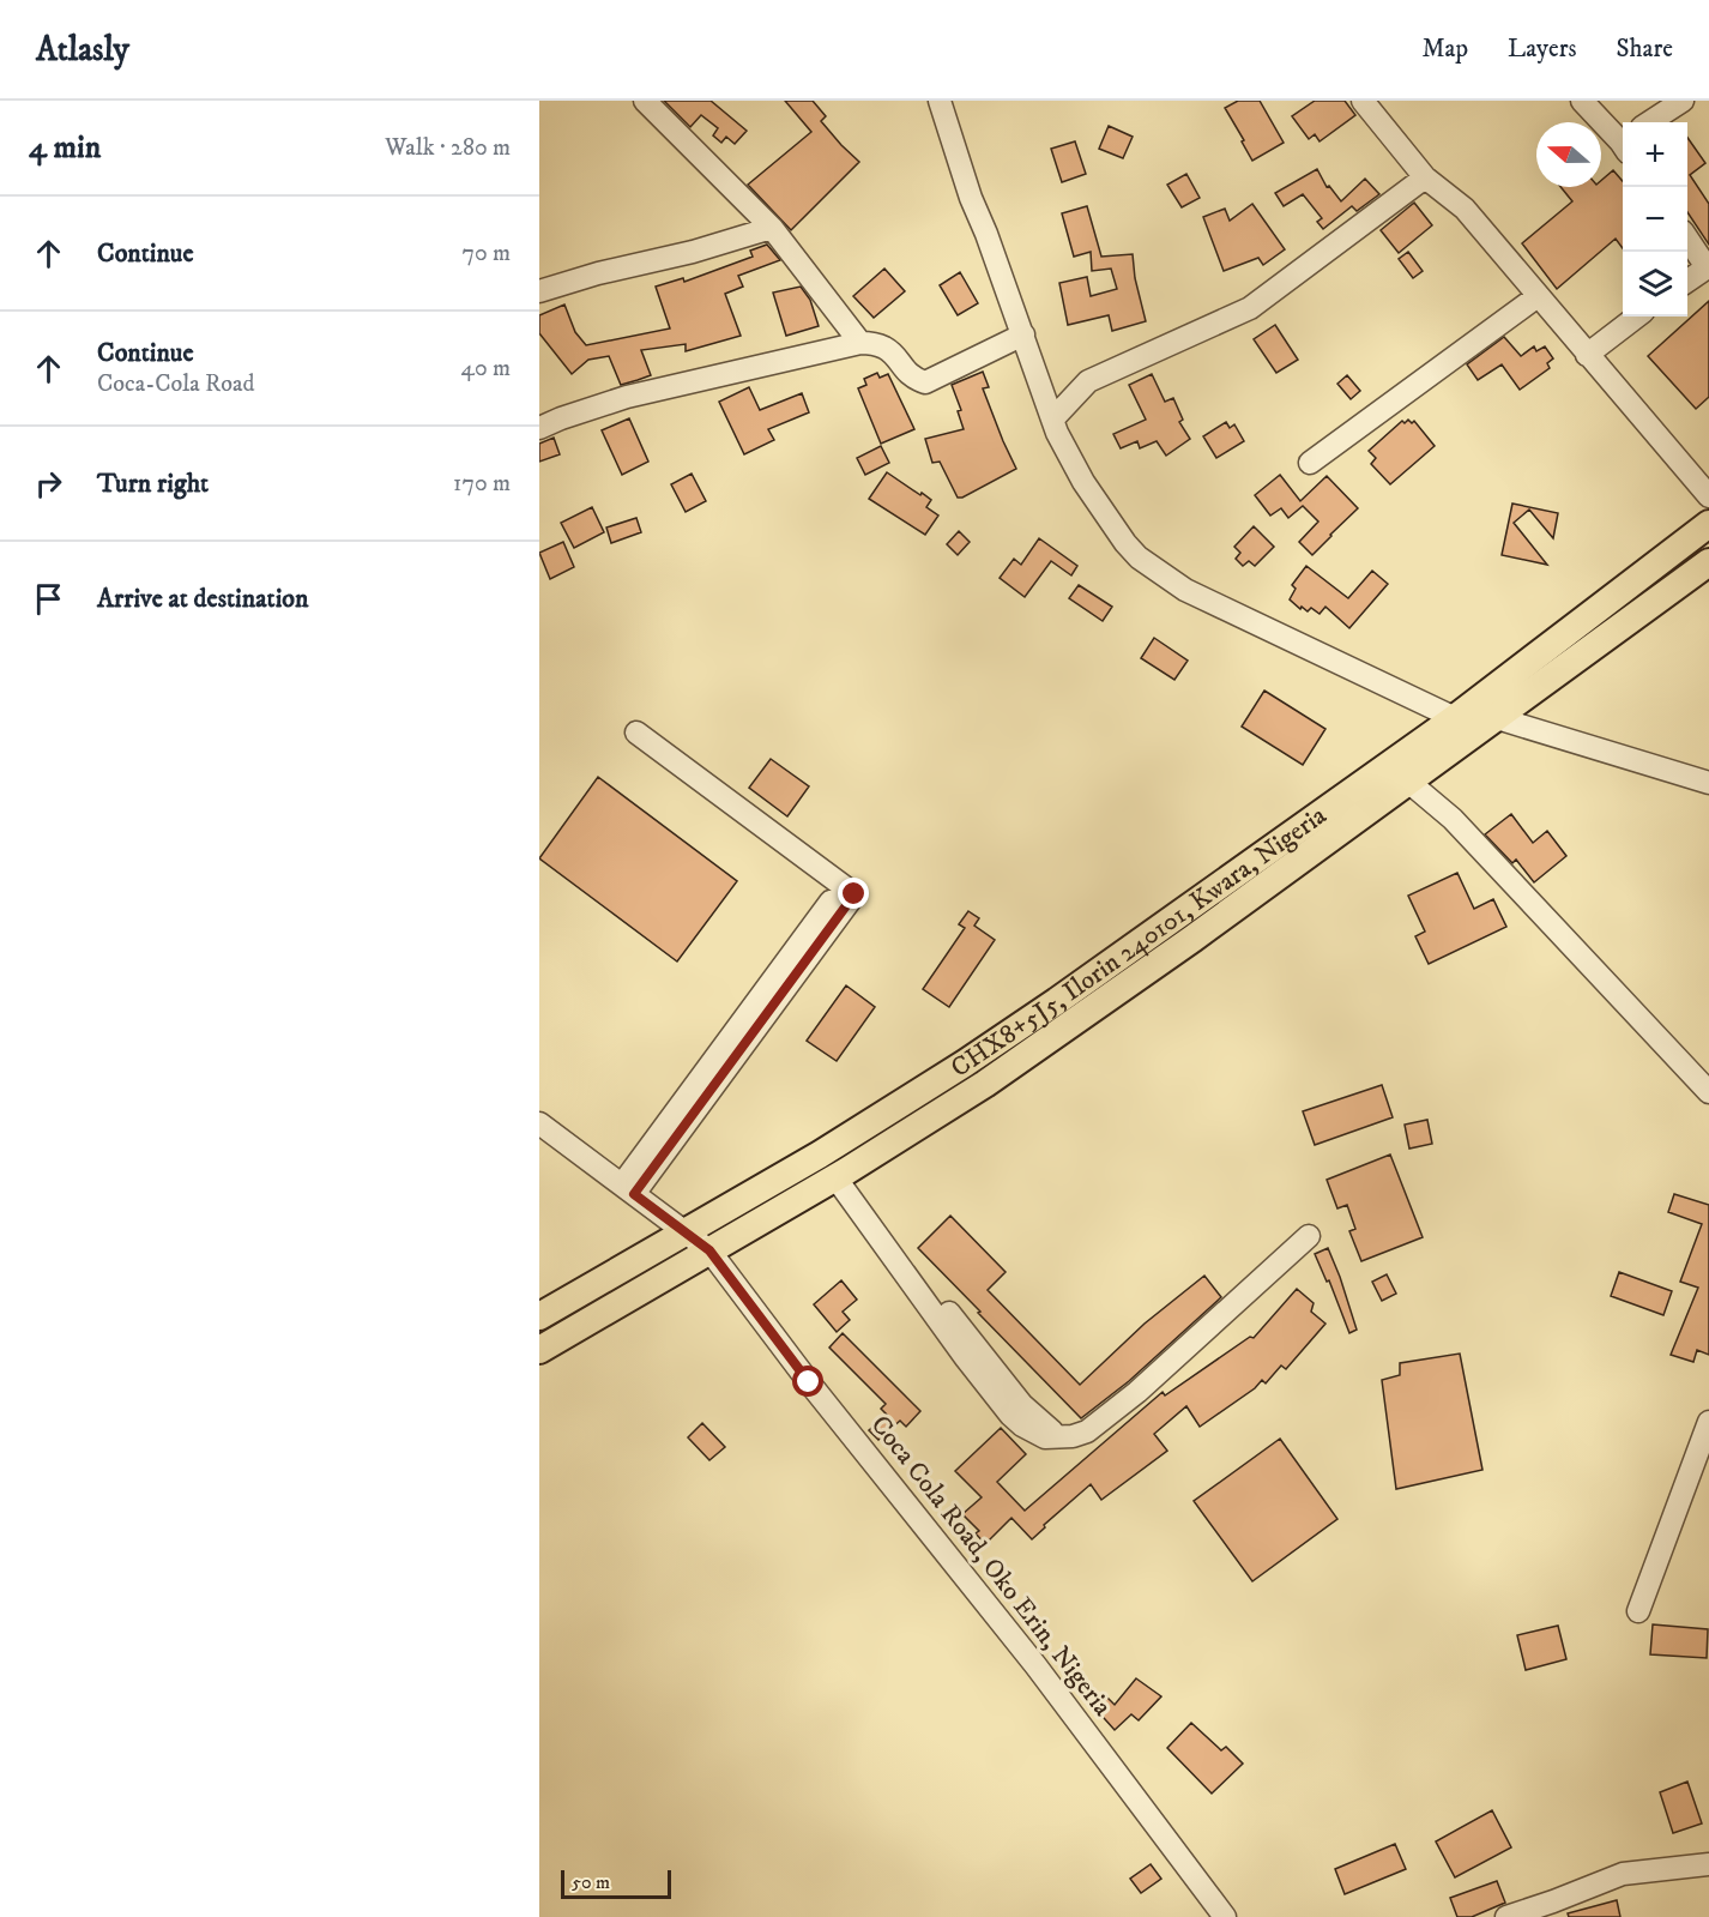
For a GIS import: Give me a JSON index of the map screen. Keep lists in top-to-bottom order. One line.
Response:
{"streets":{"main road":["CHX8+5J5, Ilorin 240101, Kwara, Nigeria"],"street":["Coca Cola Road, Oko Erin, Nigeria"]},"crossings":[["CHX8+5J5, Ilorin 240101, Kwara, Nigeria","Coca Cola Road, Oko Erin, Nigeria"]],"scale_bar":"50 m","north":"left","page":{"header":"Atlasly","nav":["Map","Layers","Share"],"heading":["4 min","Walk · 280 m"],"map_buttons":["+","−"],"list":[["Continue","70 m"],["Continue","Coca-Cola Road","40 m"],["Turn right","170 m"],"Arrive at destination"],"scale":"50 m"}}
